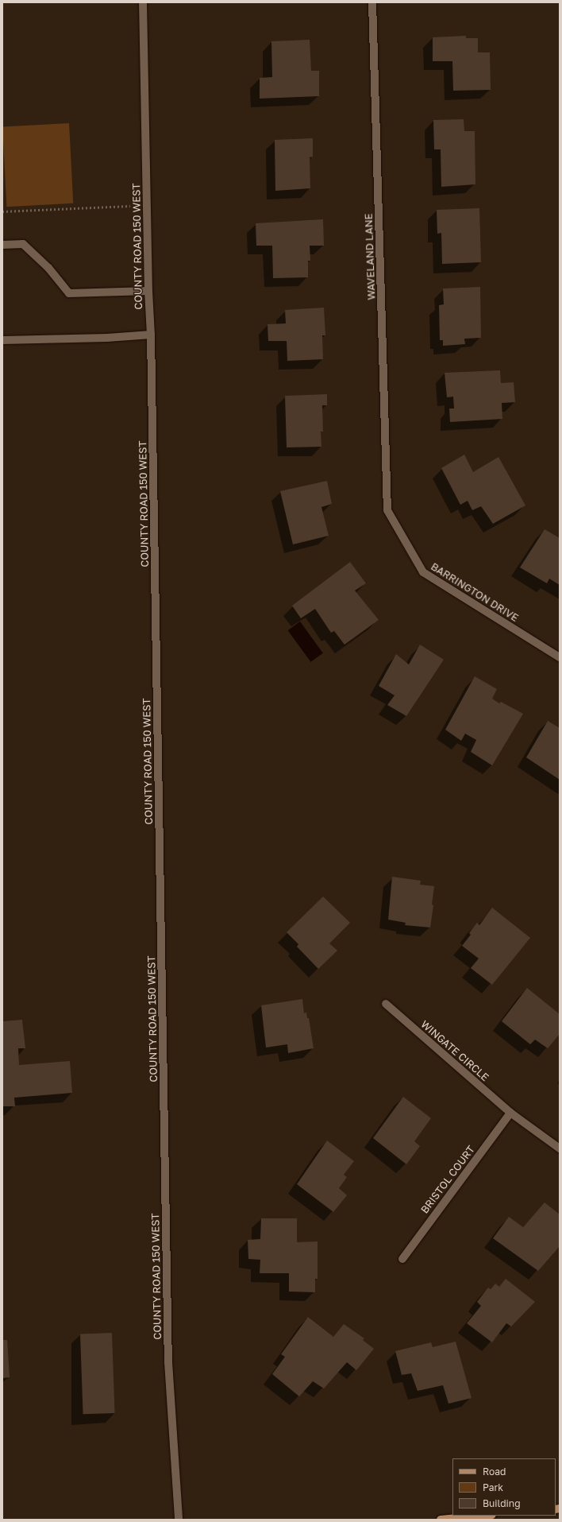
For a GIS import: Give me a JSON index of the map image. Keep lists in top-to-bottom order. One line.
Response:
{"streets":{"street":["COUNTY ROAD 150 WEST","WAVELAND LANE","BARRINGTON DRIVE","WINGATE CIRCLE","BRISTOL COURT"]},"crossings":[["WAVELAND LANE","BARRINGTON DRIVE"],["WINGATE CIRCLE","BRISTOL COURT"]],"legend":["Road","Park","Building"]}
